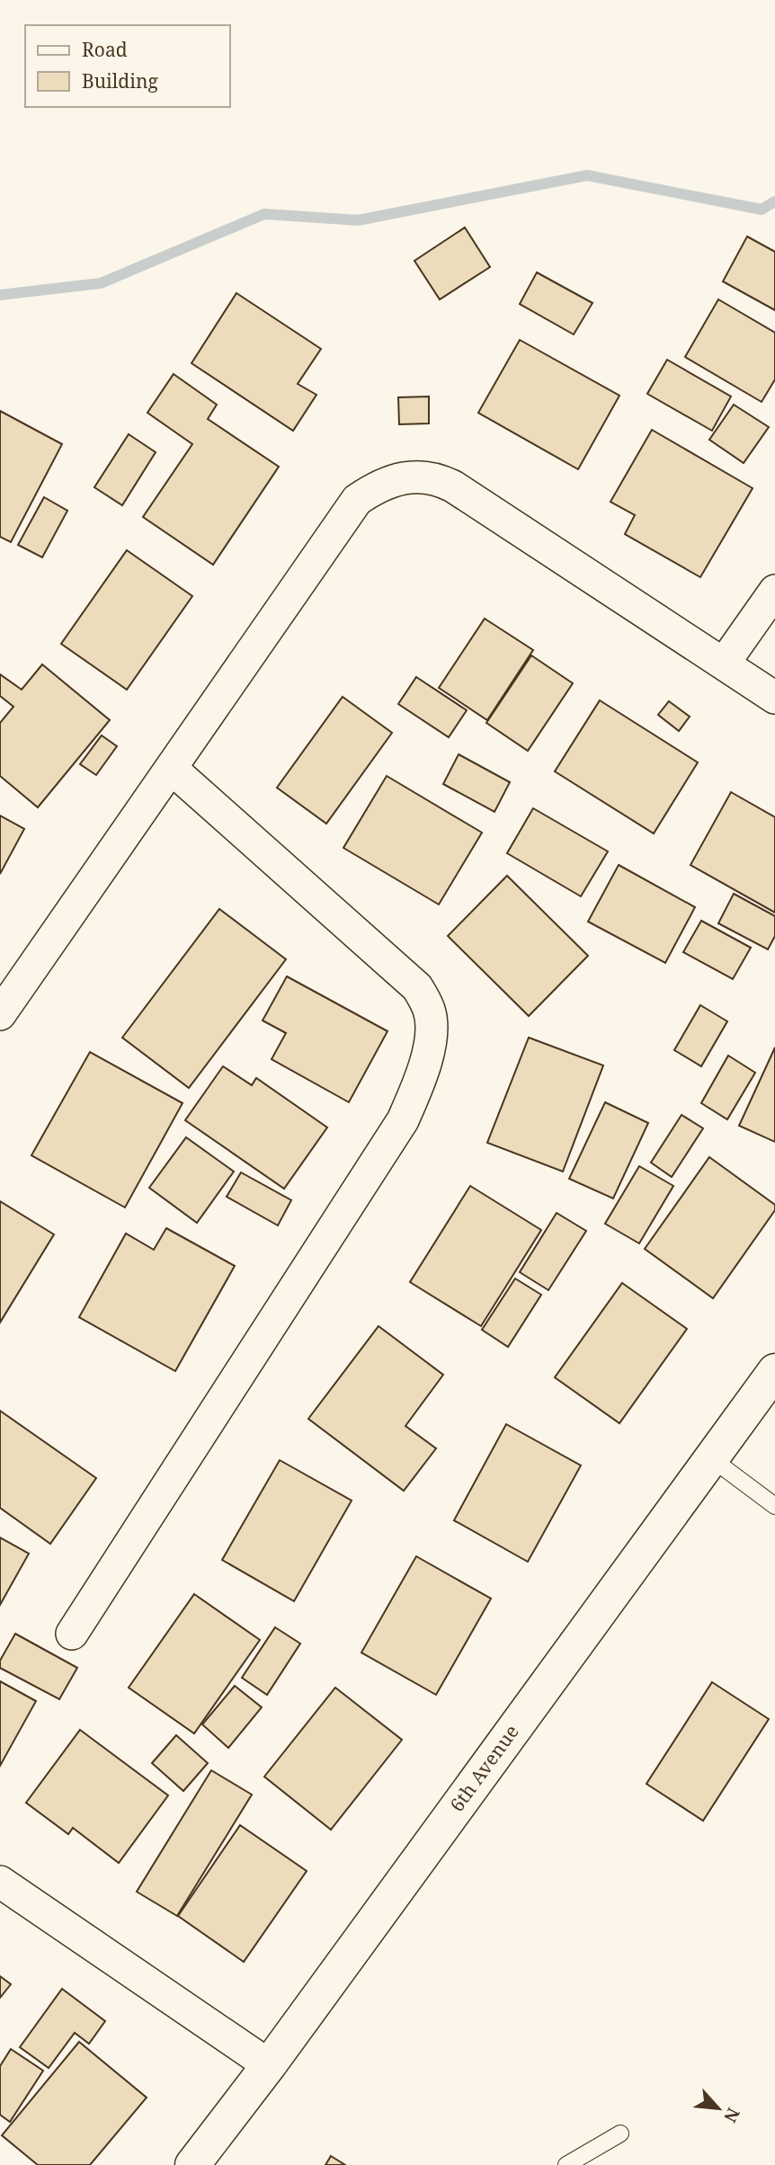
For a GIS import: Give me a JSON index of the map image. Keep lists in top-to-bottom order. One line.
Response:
{"streets":{"street":["6th Avenue"]},"legend":["Road","Building"],"north":"bottom right"}
